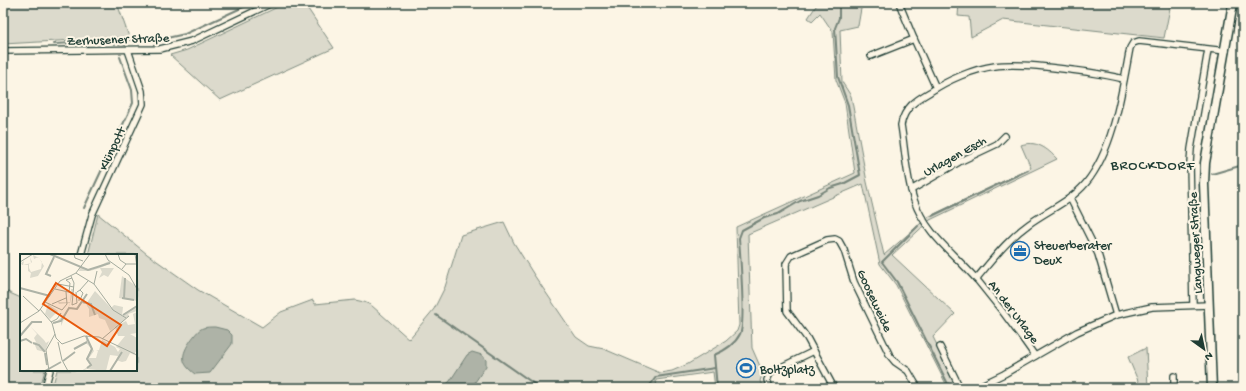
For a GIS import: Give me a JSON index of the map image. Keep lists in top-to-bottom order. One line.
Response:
{"streets":{"street":["Zerhusener Straße","Klünpott","Urlagen Esch","Langweger Straße","Gooseweide","An der Urlage"]},"crossings":[["Zerhusener Straße","Klünpott"],["Urlagen Esch","An der Urlage"],["Langweger Straße","An der Urlage"]],"districts":["BROCKDORF"],"places":{"office":["Steuerberater Deux"],"sports":["Boltzplatz"]},"north":"bottom right"}
